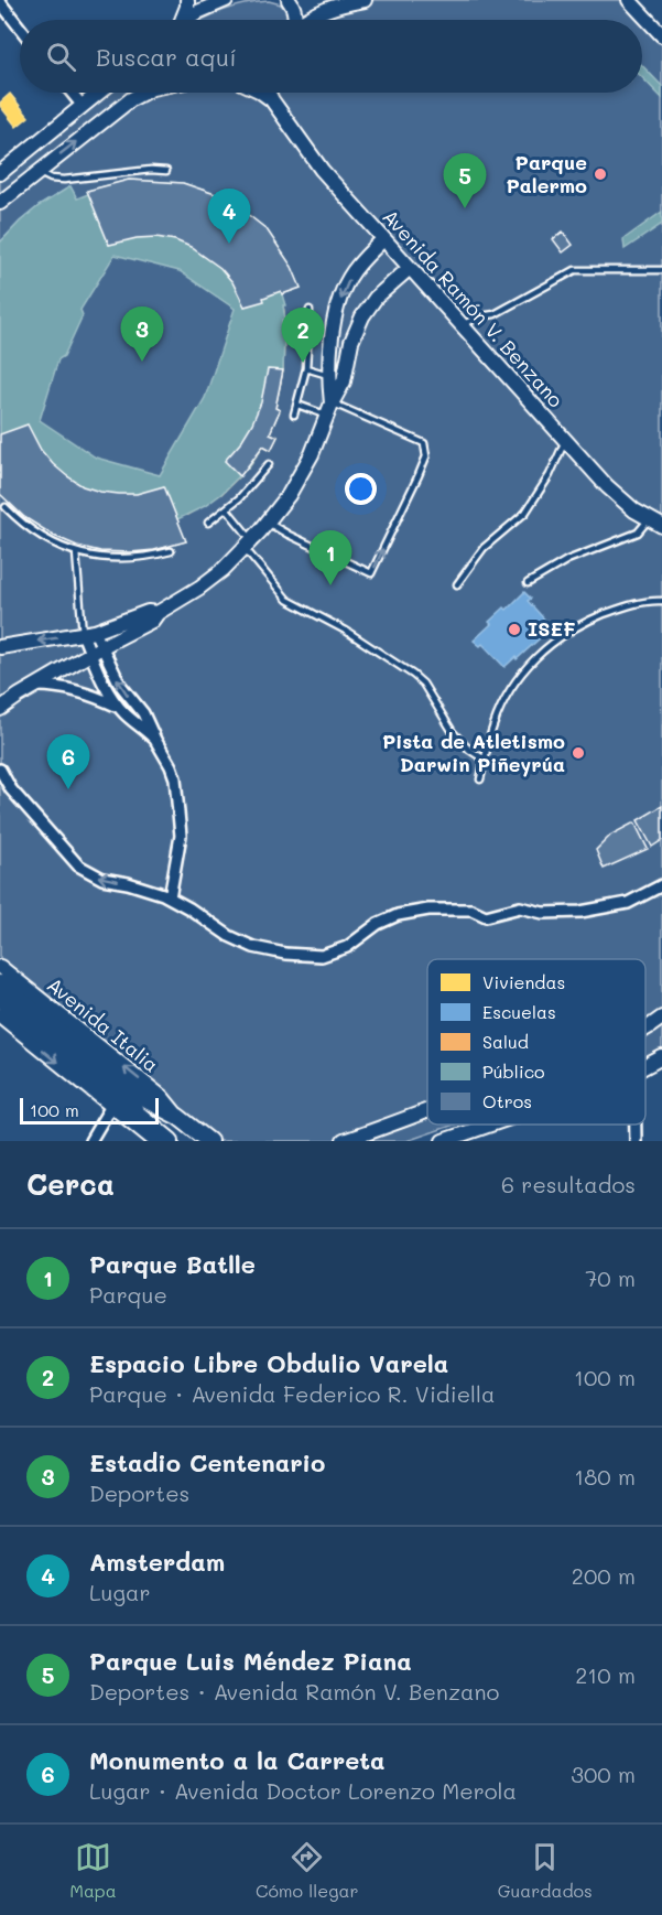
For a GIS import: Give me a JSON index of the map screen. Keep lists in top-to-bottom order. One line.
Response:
{"streets":{"main road":["Avenida Italia"],"street":["Avenida Ramón V. Benzano"]},"places":["Parque Palermo","ISEF","Pista de Atletismo Darwin Piñeyrúa"],"legend":["Viviendas","Escuelas","Salud","Público","Otros"],"scale_bar":"100 m","page":{"search":"Buscar aquí","pins":["5","4","3","2","1","6"],"scale":"100 m","heading":["Cerca","6 resultados"],"list":[{"mark":"1","name":"Parque Batlle","note":"Parque","value":"70 m"},{"mark":"2","name":"Espacio Libre Obdulio Varela","note":"Parque · Avenida Federico R. Vidiella","value":"100 m"},{"mark":"3","name":"Estadio Centenario","note":"Deportes","value":"180 m"},{"mark":"4","name":"Amsterdam","note":"Lugar","value":"200 m"},{"mark":"5","name":"Parque Luis Méndez Piana","note":"Deportes · Avenida Ramón V. Benzano","value":"210 m"},{"mark":"6","name":"Monumento a la Carreta","note":"Lugar · Avenida Doctor Lorenzo Merola","value":"300 m"}],"nav":["Mapa","Cómo llegar","Guardados"]}}
